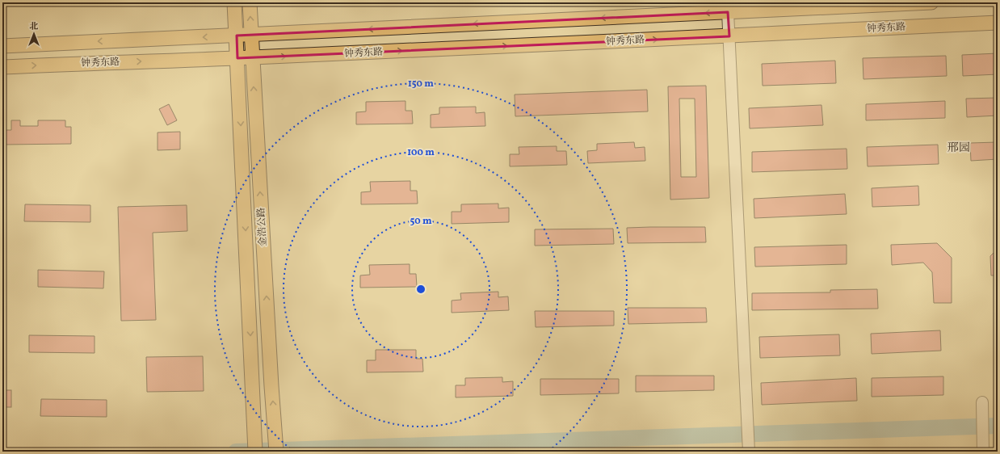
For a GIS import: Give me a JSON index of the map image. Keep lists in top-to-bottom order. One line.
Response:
{"streets":{"main road":["钟秀东路","金浩公路"]},"crossings":[["钟秀东路","金浩公路"]],"districts":["邢园"],"north":"top","rings":["150 m","100 m","50 m"]}
